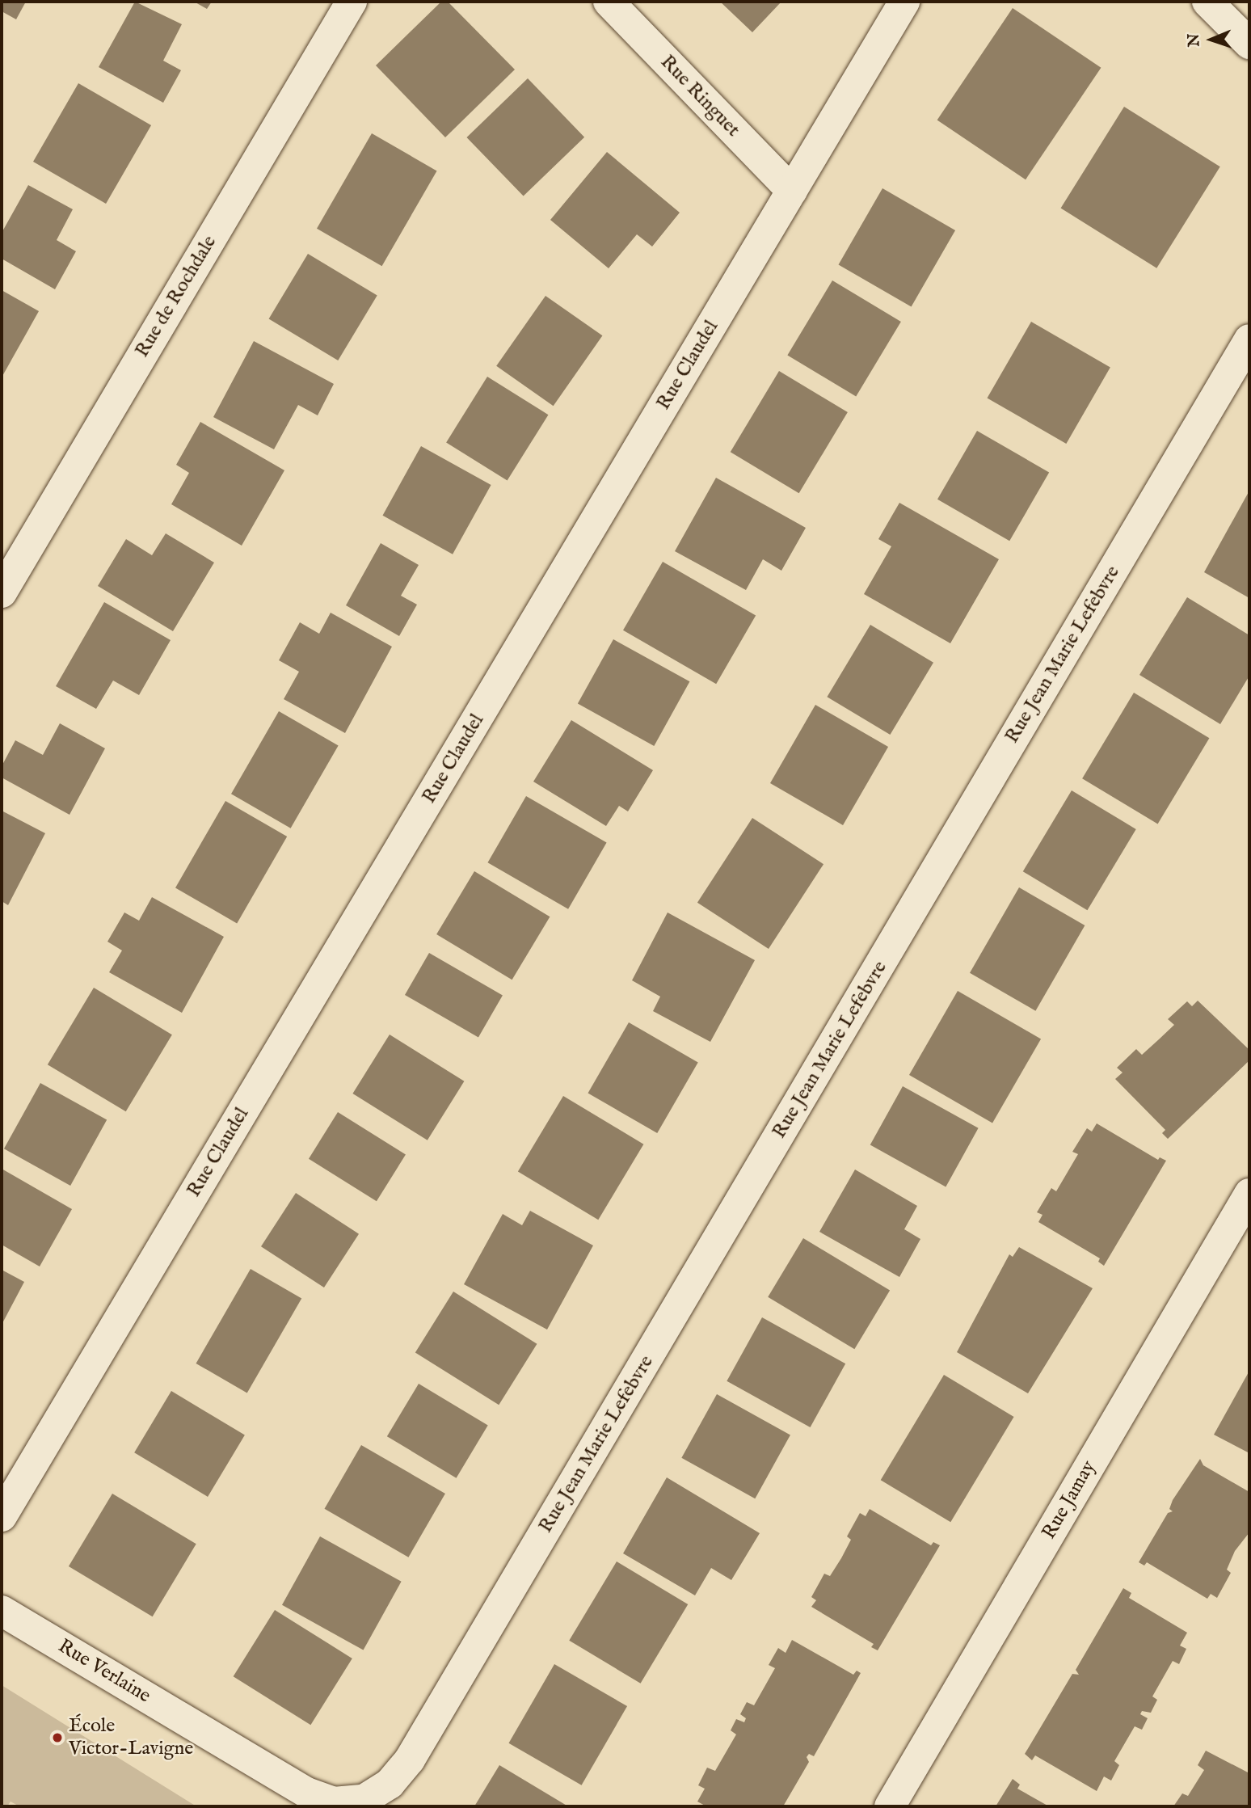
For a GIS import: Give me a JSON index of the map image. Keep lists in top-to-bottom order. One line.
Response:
{"streets":{"street":["Rue Ringuet","Rue de Rochdale","Rue Claudel","Rue Jean Marie Lefebvre","Rue Jamay","Rue Verlaine"]},"crossings":[["Rue Ringuet","Rue Claudel"],["Rue Jean Marie Lefebvre","Rue Verlaine"]],"places":["École Victor-Lavigne"],"north":"left"}
